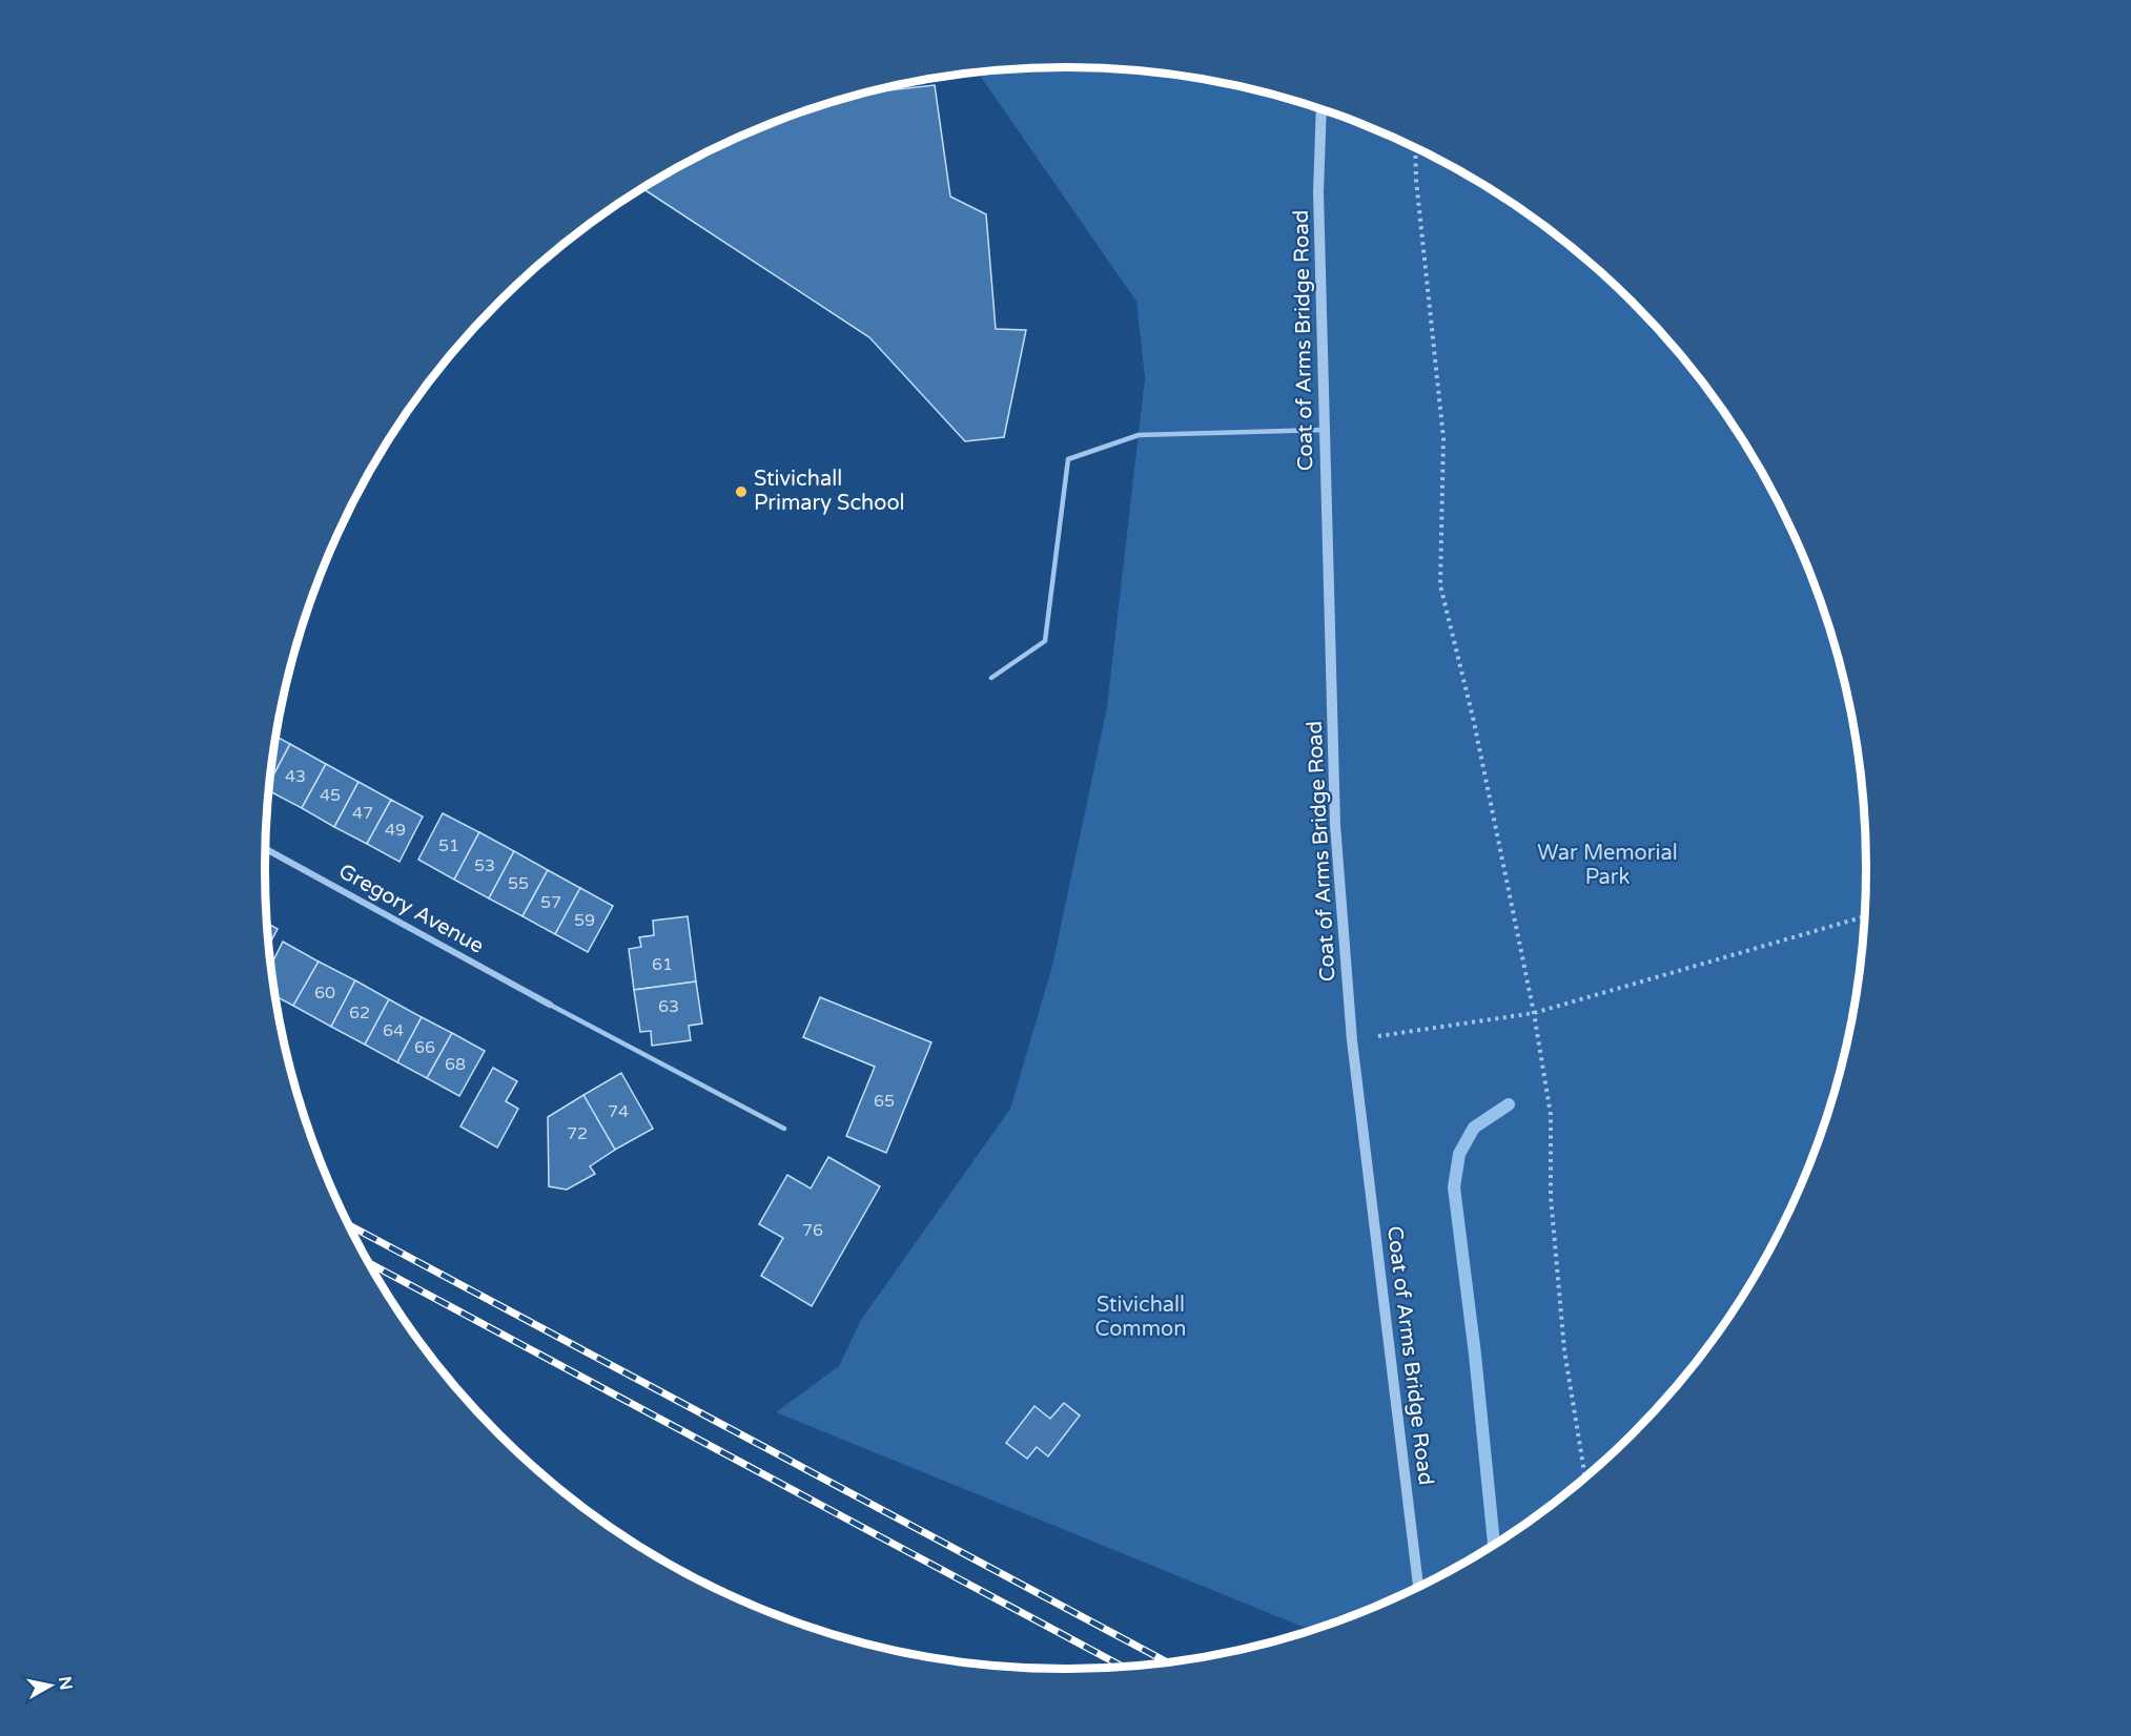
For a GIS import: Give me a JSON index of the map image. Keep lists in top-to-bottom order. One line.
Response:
{"streets":{"street":["Coat of Arms Bridge Road","Gregory Avenue"]},"parks":["War Memorial Park","Stivichall Common"],"places":["Stivichall Primary School"],"house_numbers":["43","45","47","49","51","53","55","57","59","61","60","63","62","64","66","68","65","74","72","76"],"north":"right"}
